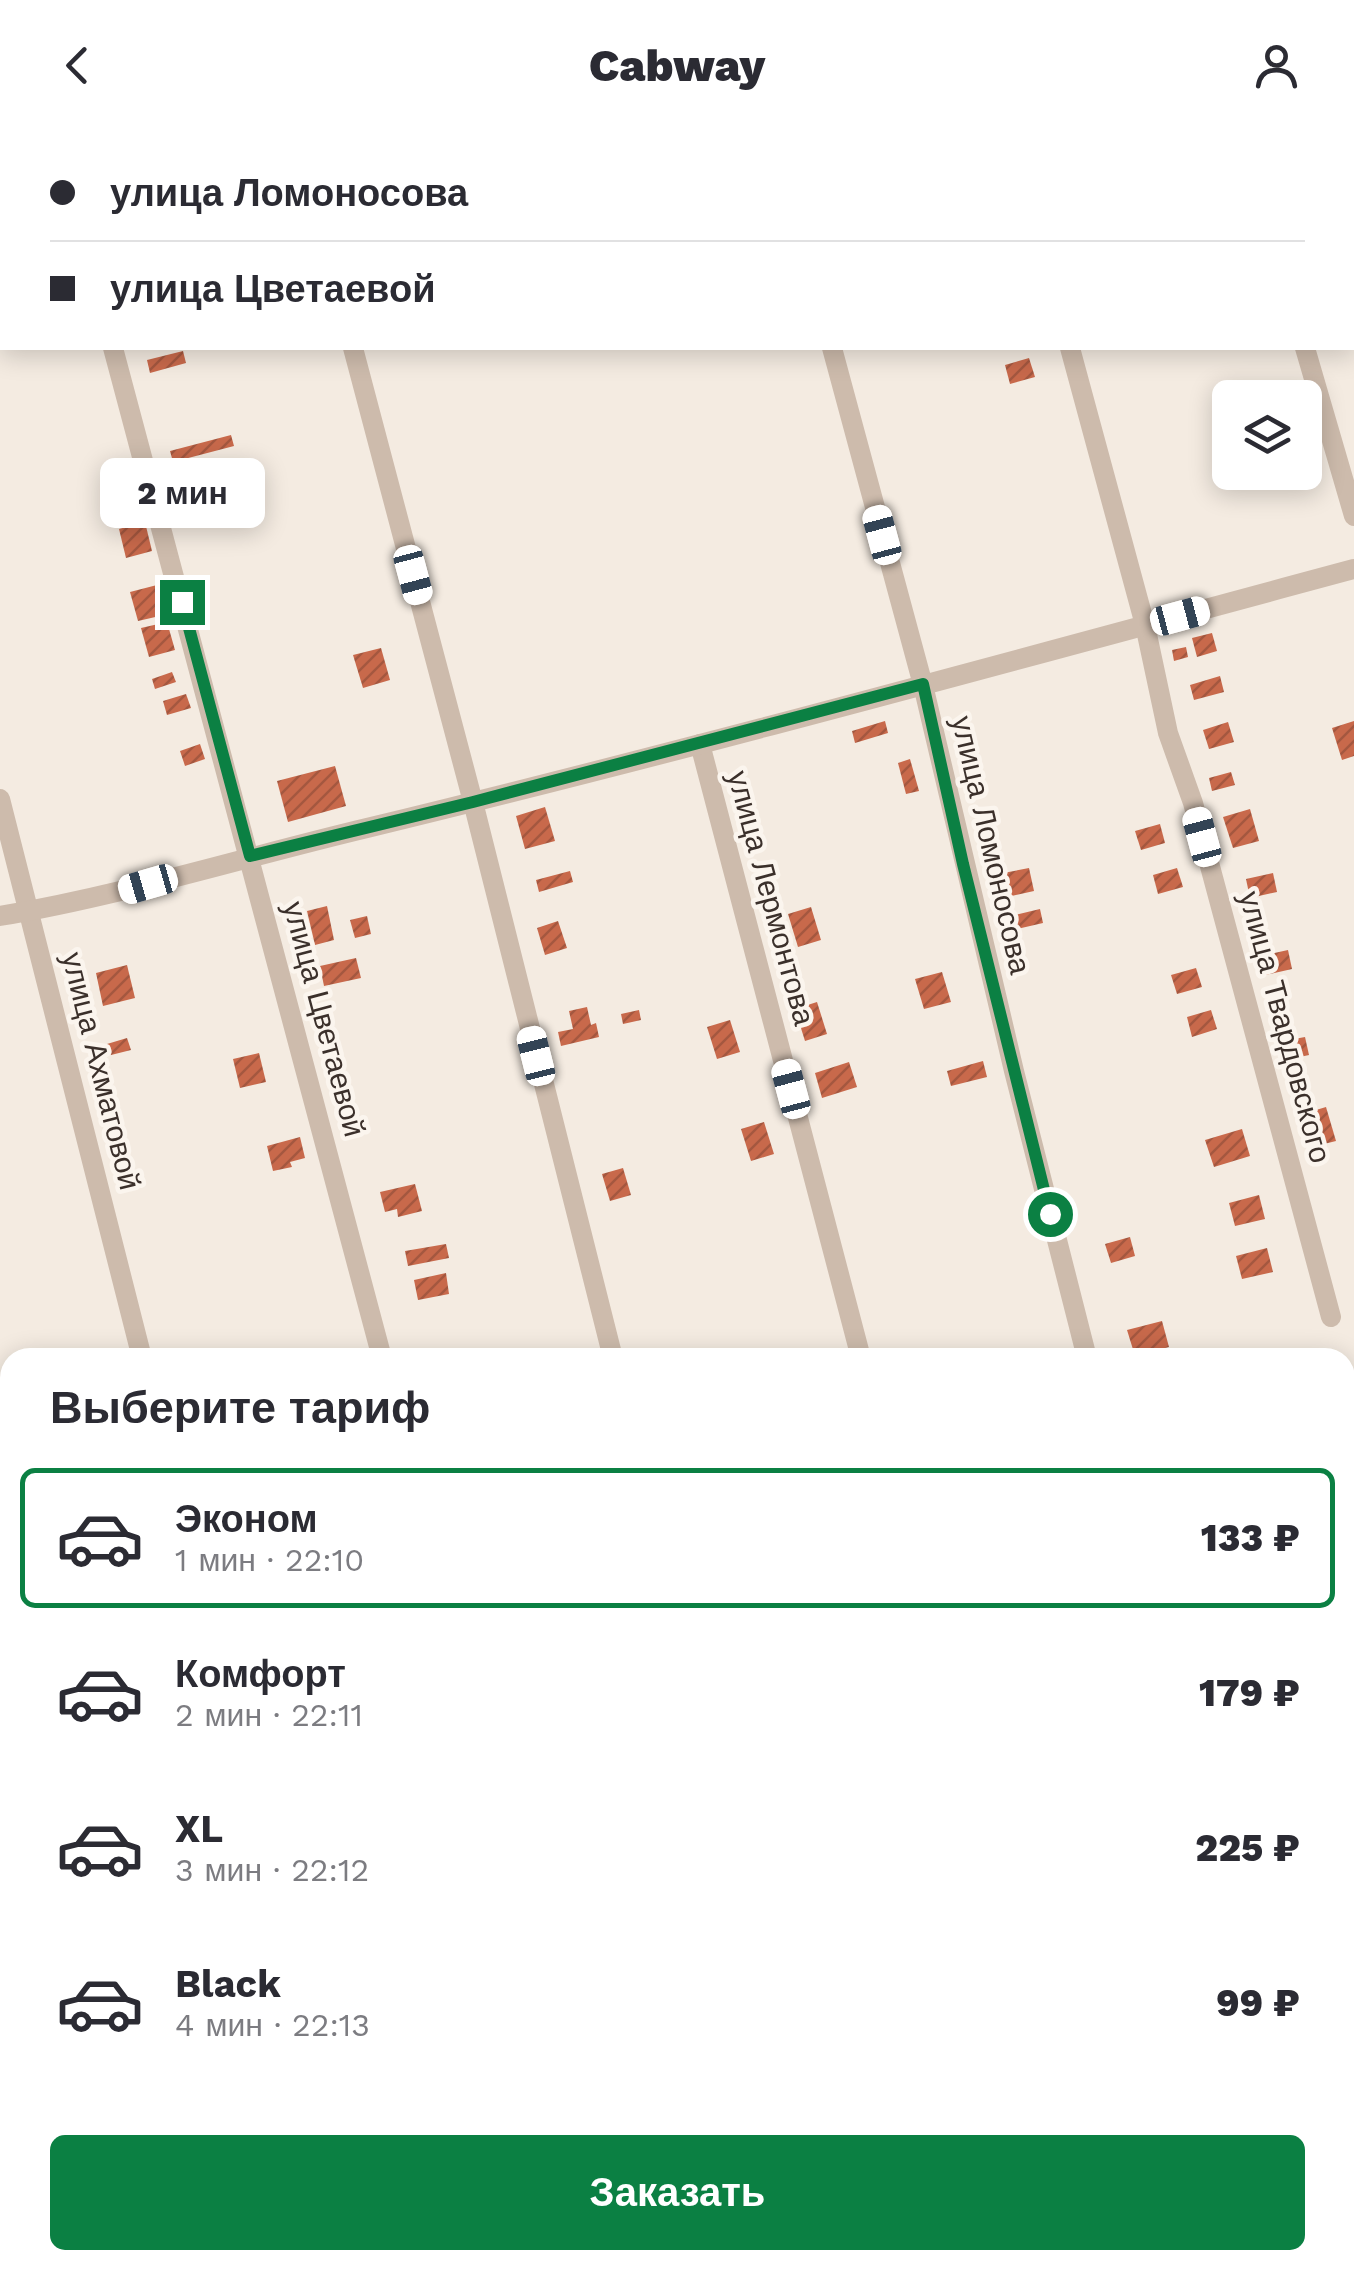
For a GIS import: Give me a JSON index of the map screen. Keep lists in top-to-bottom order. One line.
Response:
{"streets":{"street":["улица Ломоносова","улица Лермонтова","улица Цветаевой","улица Твардовского","улица Ахматовой"]},"page":{"header":"Cabway","banner":["улица Ломоносова","улица Цветаевой"],"bubble":"2 мин","heading":"Выберите тариф","list":[{"name":"Эконом","note":"1 мин · 22:10","value":"133 ₽"},{"name":"Комфорт","note":"2 мин · 22:11","value":"179 ₽"},{"name":"XL","note":"3 мин · 22:12","value":"225 ₽"},{"name":"Black","note":"4 мин · 22:13","value":"99 ₽"}],"buttons":"Заказать"}}
